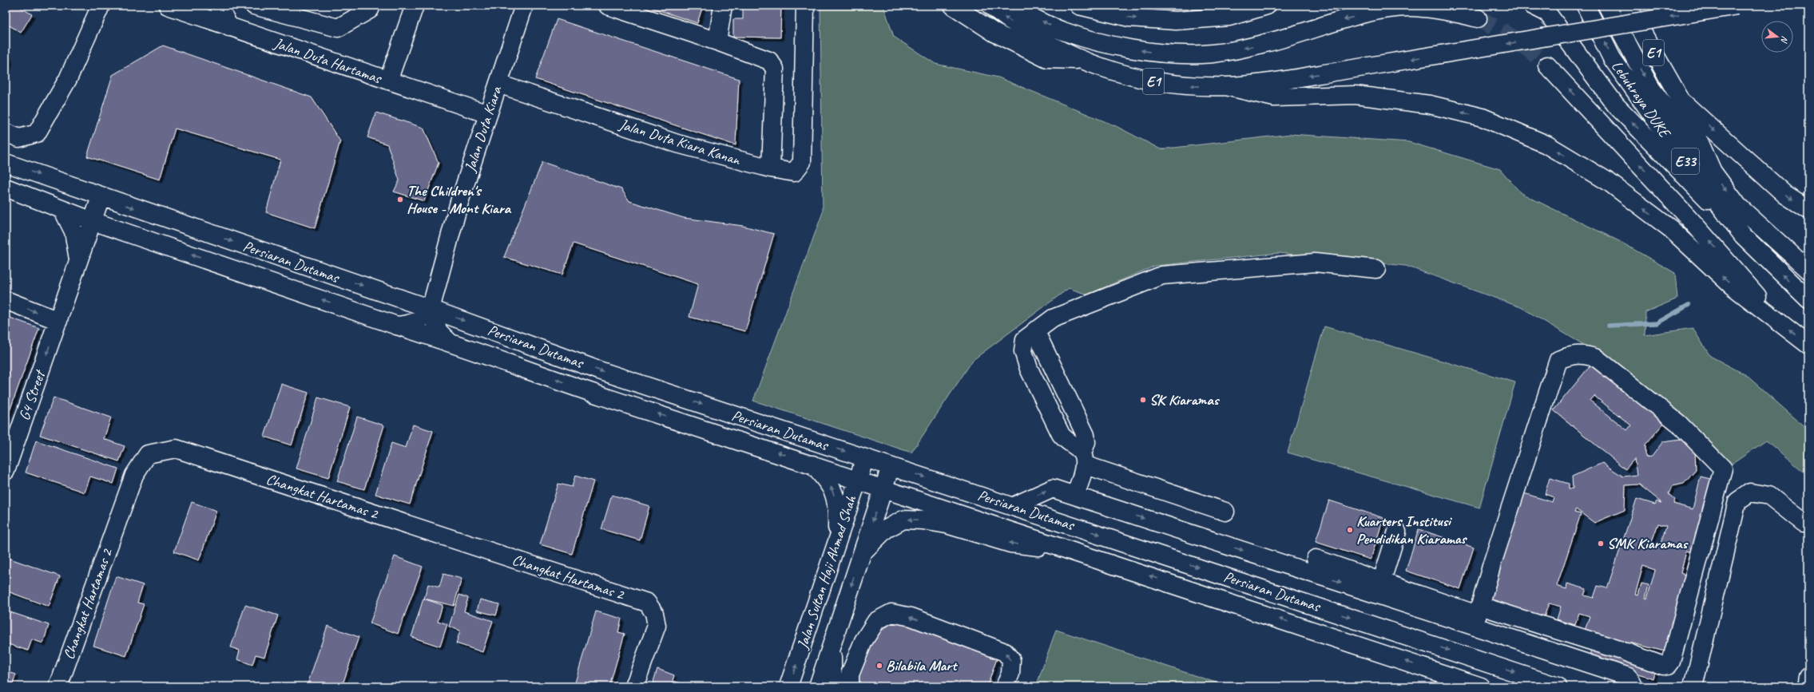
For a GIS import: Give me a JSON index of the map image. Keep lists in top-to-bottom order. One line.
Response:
{"streets":{"main road":["E1","Jalan Duta Hartamas","Lebuhraya DUKE","Jalan Duta Kiara","Jalan Duta Kiara Kanan","E33","Persiaran Dutamas","G4 Street","Changkat Hartamas 2","Jalan Sultan Haji Ahmad Shah"]},"crossings":[["E1","Lebuhraya DUKE"],["Jalan Duta Hartamas","Jalan Duta Kiara"],["Jalan Duta Kiara","Jalan Duta Kiara Kanan"],["Jalan Duta Kiara","Persiaran Dutamas"],["Persiaran Dutamas","G4 Street"],["Persiaran Dutamas","Jalan Sultan Haji Ahmad Shah"]],"one_way":["G4 Street"],"places":["The Children's House - Mont Kiara","SK Kiaramas","Kuarters Institusi Pendidikan Kiaramas","SMK Kiaramas","Bilabila Mart"],"north":"right"}
